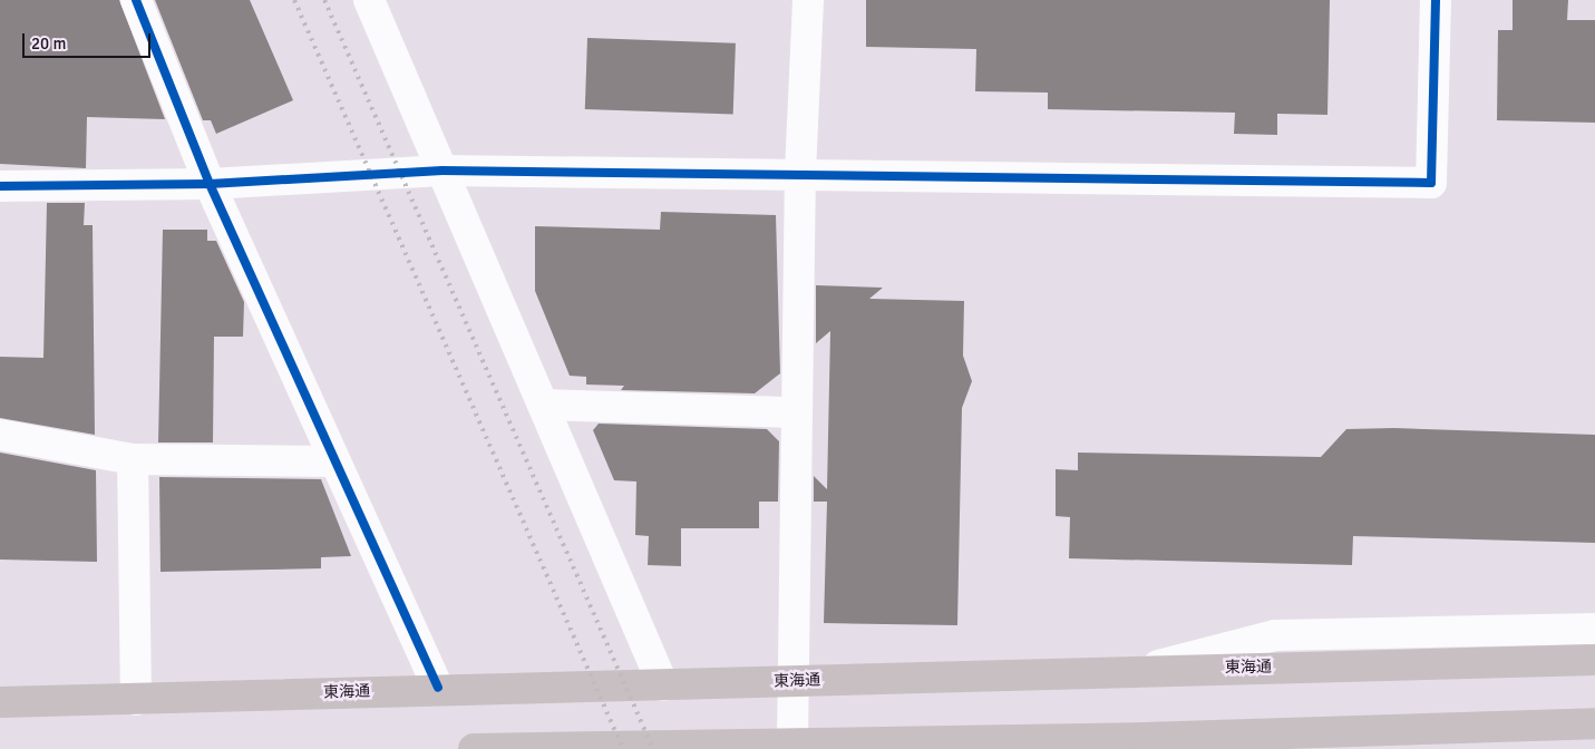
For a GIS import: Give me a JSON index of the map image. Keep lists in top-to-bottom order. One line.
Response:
{"streets":{"main road":["東海通"]},"scale_bar":"20 m"}
